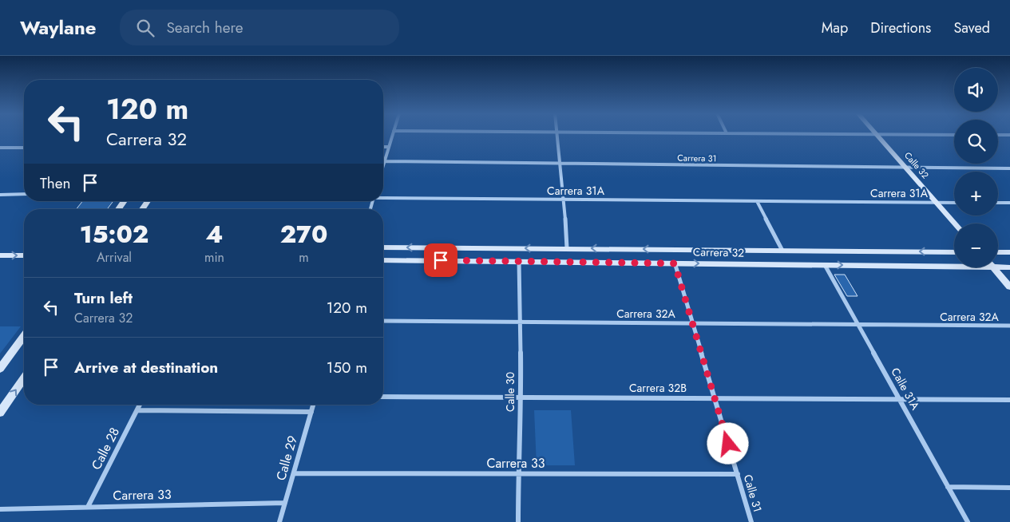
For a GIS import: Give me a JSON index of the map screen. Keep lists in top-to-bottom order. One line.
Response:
{"streets":{"street":["Carrera 31","Calle 32","Carrera 31A","Carrera 32","Carrera 32A","Carrera 32B","Calle 31A","Calle 30","Calle 28","Calle 29","Carrera 33","Calle 31"]},"crossings":[["Carrera 31","Calle 32"],["Calle 32","Carrera 31A"],["Carrera 32","Calle 31A"],["Carrera 32","Calle 30"],["Carrera 32","Calle 31"],["Carrera 32A","Calle 31A"],["Carrera 32A","Calle 30"],["Carrera 32A","Calle 31"],["Carrera 32B","Calle 31A"],["Carrera 32B","Calle 30"],["Carrera 32B","Calle 31"],["Calle 30","Carrera 33"],["Calle 28","Carrera 33"],["Calle 29","Carrera 33"],["Carrera 33","Calle 31"]],"page":{"header":"Waylane","search":"Search here","nav":["Map","Directions","Saved"],"map_buttons":["+","−"],"turn":["120 m","Carrera 32"],"then":"Then","eta":["15:02","Arrival","4","min","270","m"],"list":[{"name":"Turn left","note":"Carrera 32","value":"120 m"},{"name":"Arrive at destination","value":"150 m"}]}}
